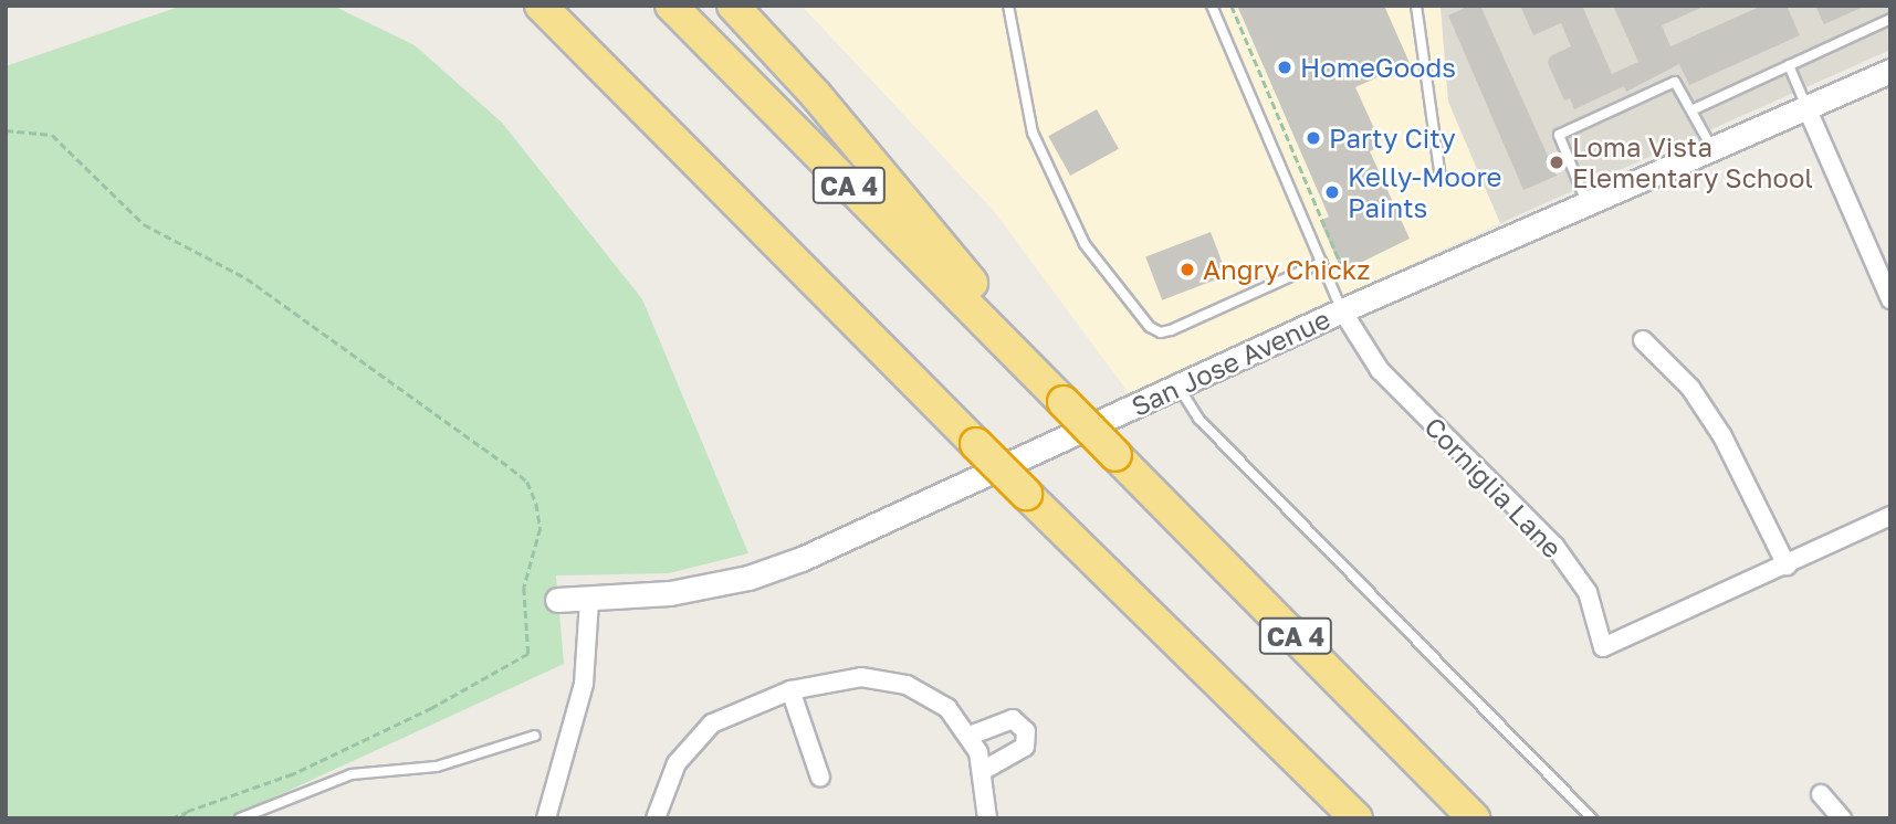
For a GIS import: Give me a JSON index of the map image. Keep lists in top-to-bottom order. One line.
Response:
{"streets":{"highway":["CA 4"],"street":["San Jose Avenue","Corniglia Lane"]},"crossings":[["San Jose Avenue","Corniglia Lane"]],"places":["HomeGoods","Party City","Loma Vista Elementary School","Kelly-Moore Paints","Angry Chickz"]}
